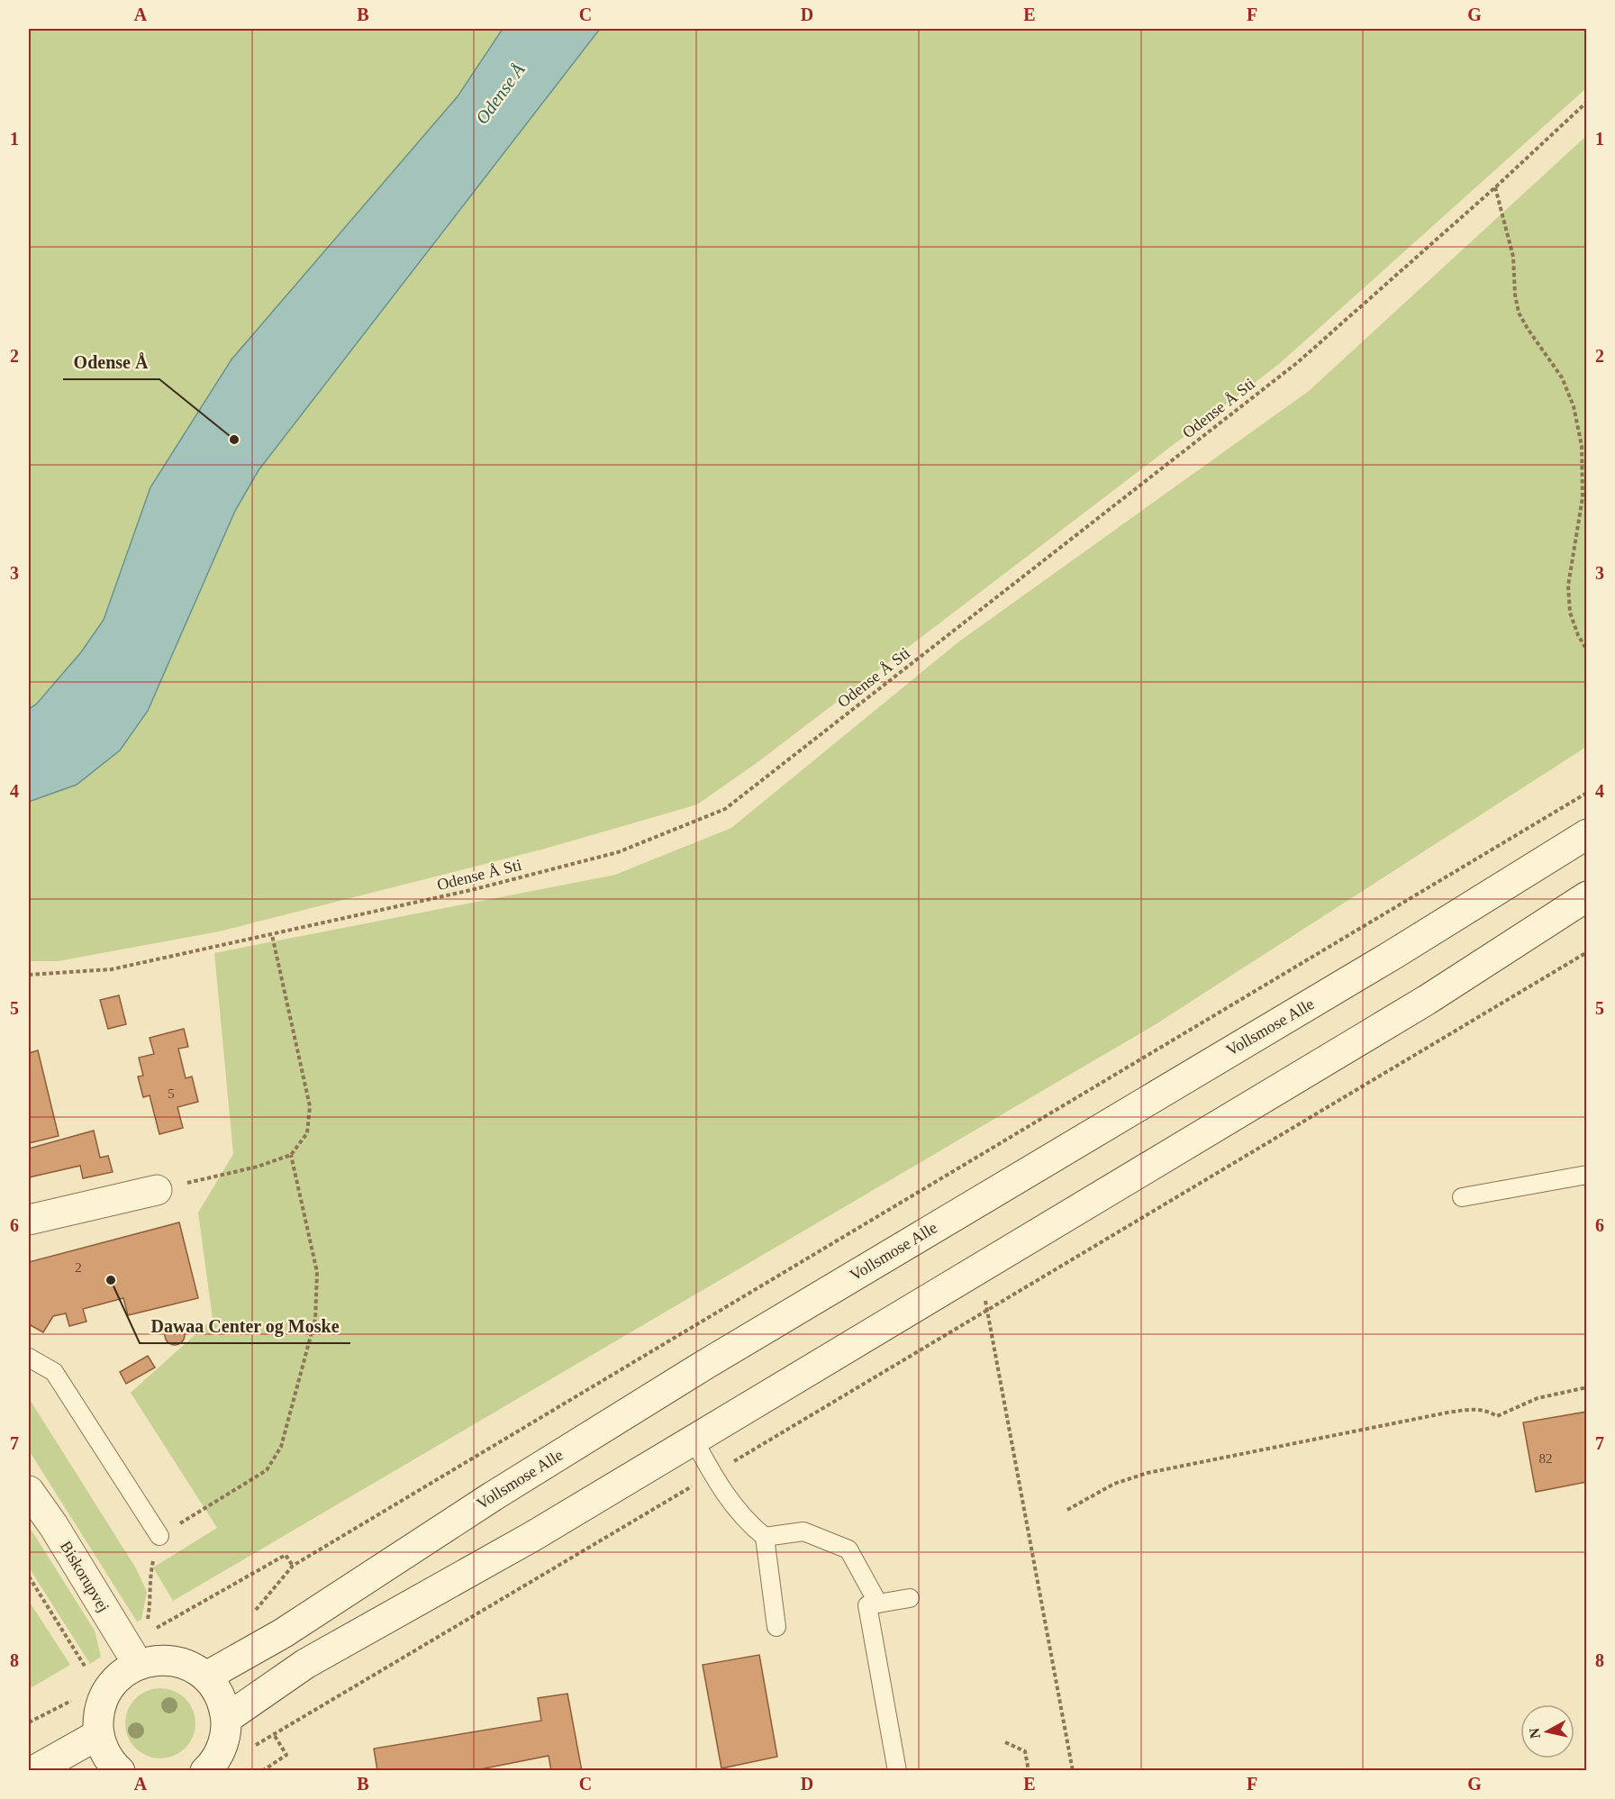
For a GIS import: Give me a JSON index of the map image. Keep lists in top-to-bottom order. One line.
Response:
{"streets":{"street":["Vollsmose Alle","Biskorupvej"],"path":["Odense Å Sti"]},"water":["Odense Å"],"places":["Odense Å","Dawaa Center og Moske"],"house_numbers":["5","2","82"],"north":"left","grid":{"columns":["A","B","C","D","E","F","G"],"rows":["1","2","3","4","5","6","7","8"]}}
